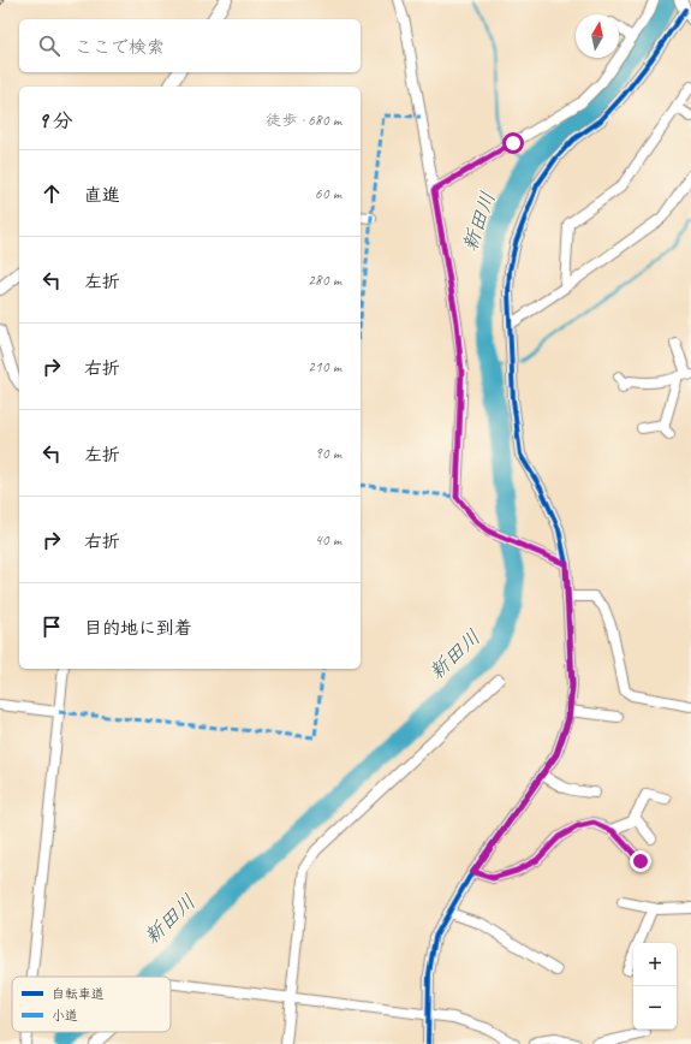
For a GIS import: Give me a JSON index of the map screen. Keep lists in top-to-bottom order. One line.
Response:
{"water":["新田川"],"legend":["自転車道","小道"],"north":"top","page":{"search":"ここで検索","heading":["9 分","徒歩 · 680 m"],"list":[["直進","60 m"],["左折","280 m"],["右折","210 m"],["左折","90 m"],["右折","40 m"],"目的地に到着"],"map_buttons":["+","−"]}}
